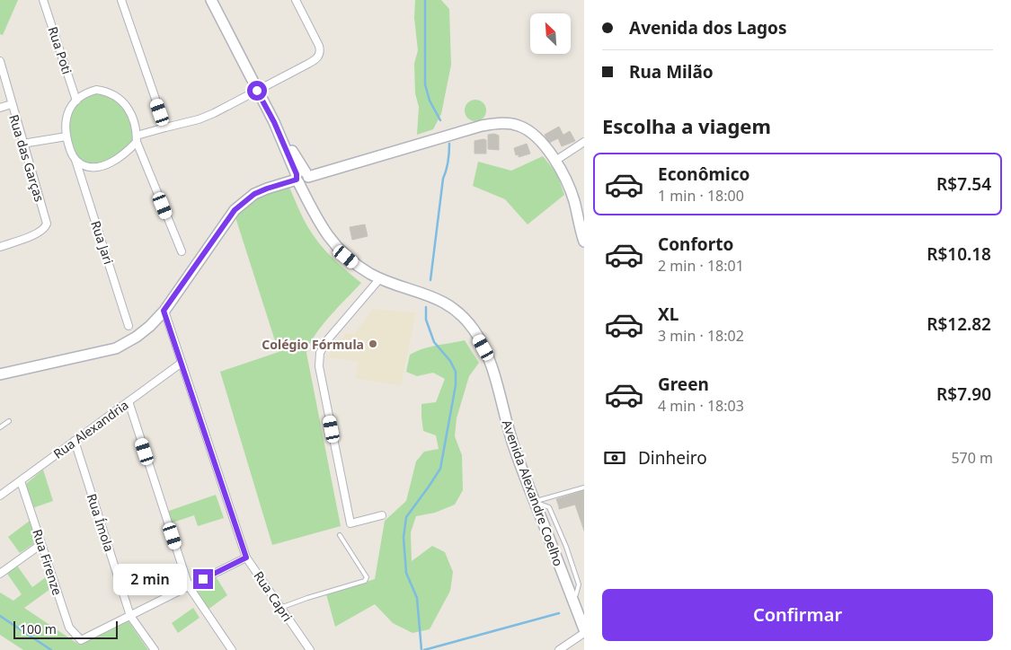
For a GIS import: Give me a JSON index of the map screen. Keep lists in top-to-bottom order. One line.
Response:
{"streets":{"main road":["Avenida Alexandre Coelho"],"street":["Rua Poti","Rua das Garças","Rua Jari","Rua Alexandria","Rua Ímola","Rua Firenze","Rua Capri"]},"crossings":[["Rua Poti","Rua Jari"],["Rua Alexandria","Rua Ímola"],["Rua Alexandria","Rua Firenze"],["Rua Alexandria","Rua Capri"],["Rua Ímola","Rua Firenze"]],"places":["Colégio Fórmula"],"scale_bar":"100 m","north":"top left","page":{"banner":["Avenida dos Lagos","Rua Milão"],"heading":"Escolha a viagem","list":[{"name":"Econômico","note":"1 min · 18:00","value":"R$7.54"},{"name":"Conforto","note":"2 min · 18:01","value":"R$10.18"},{"name":"XL","note":"3 min · 18:02","value":"R$12.82"},{"name":"Green","note":"4 min · 18:03","value":"R$7.90"}],"pay":["Dinheiro","570 m"],"bubble":"2 min","buttons":"Confirmar","scale":"100 m"}}
